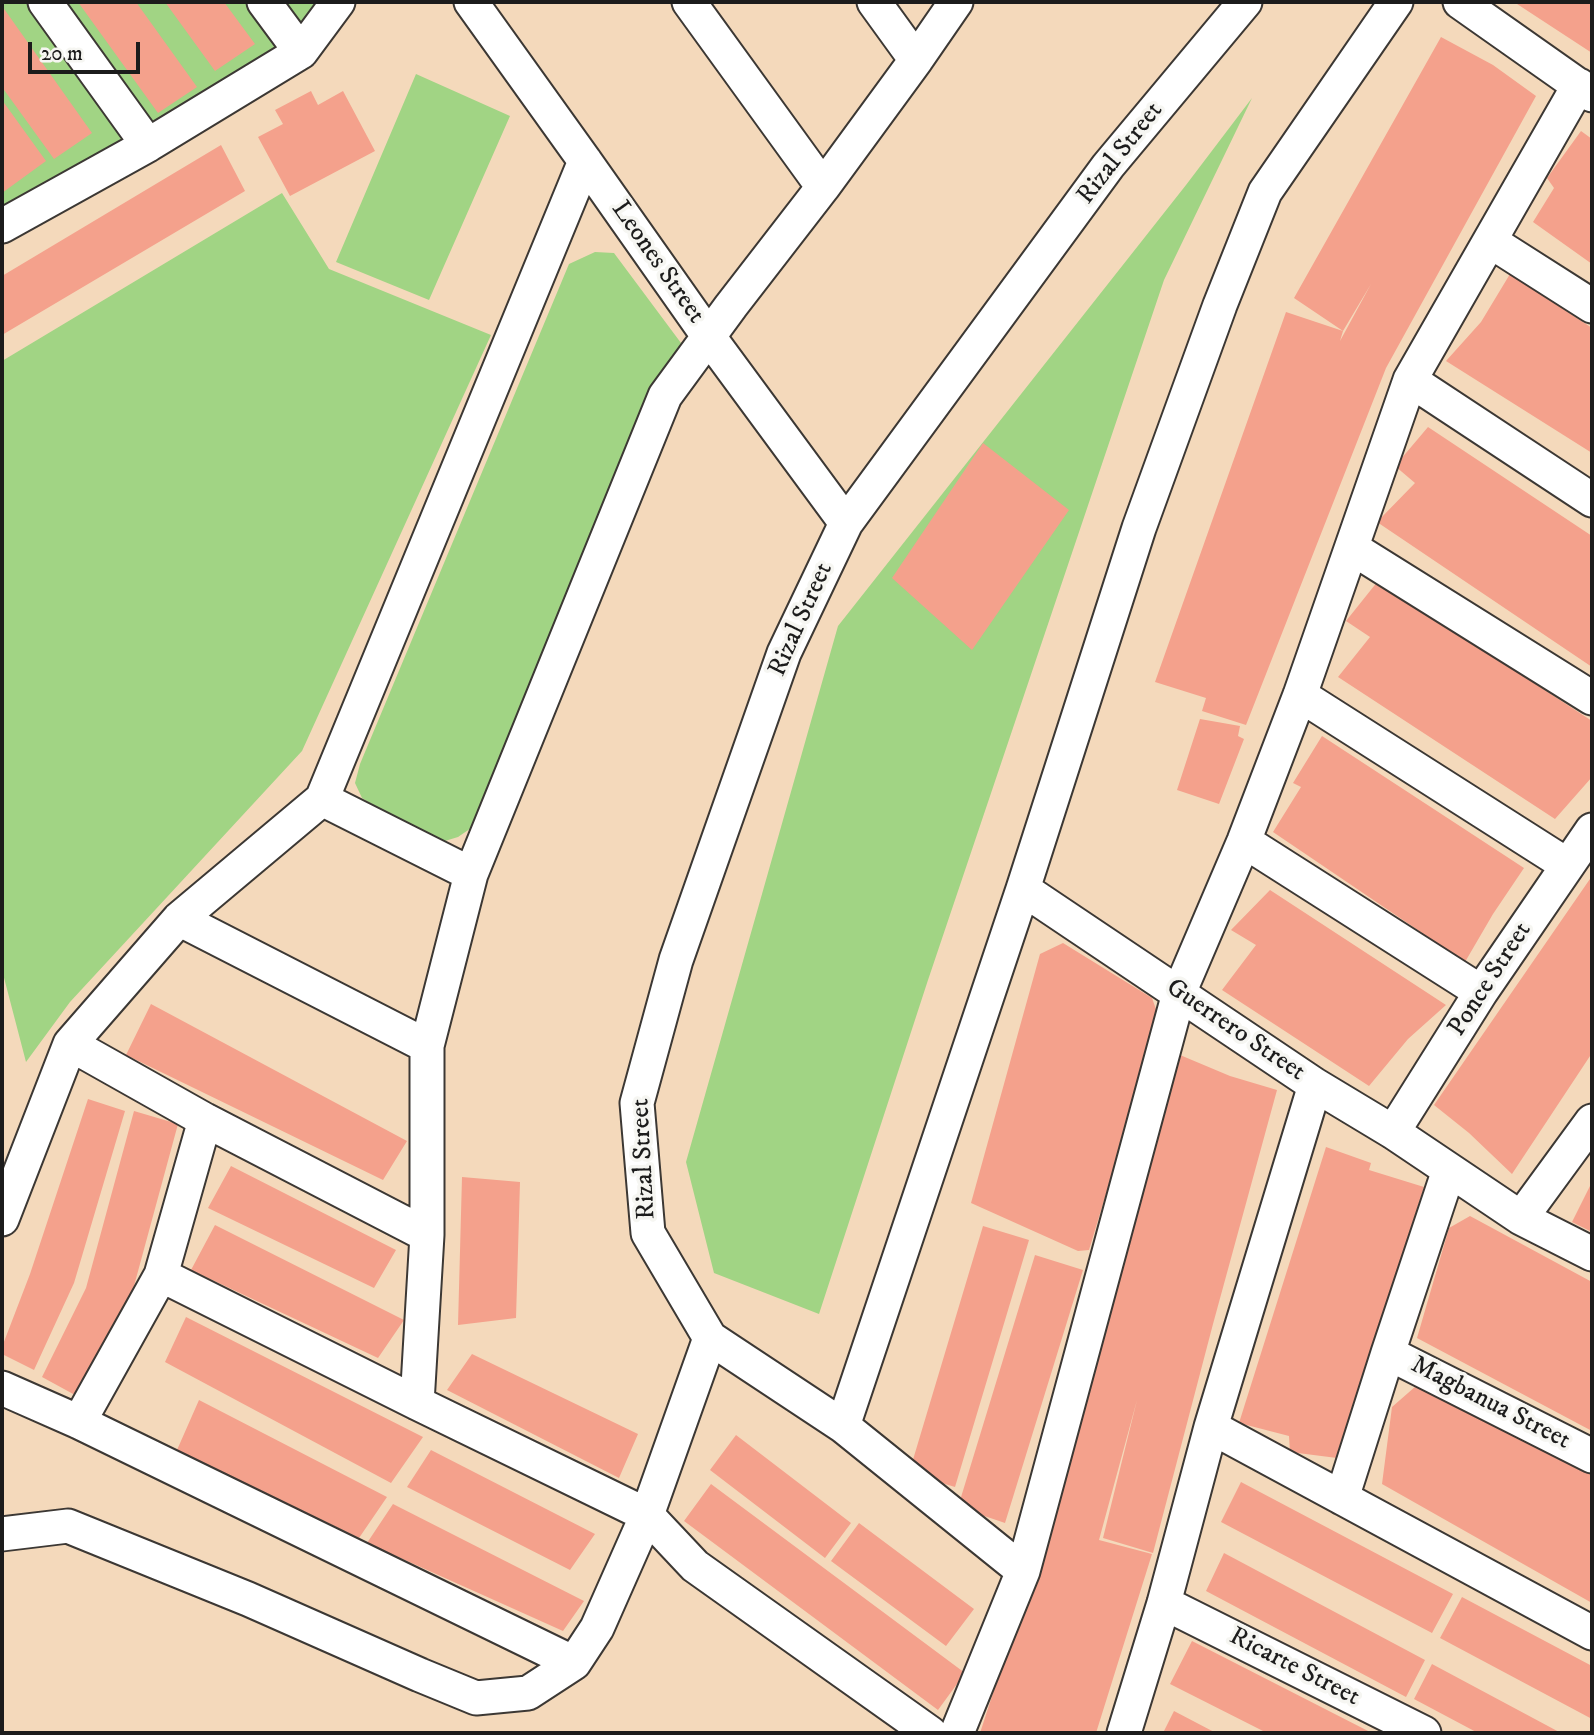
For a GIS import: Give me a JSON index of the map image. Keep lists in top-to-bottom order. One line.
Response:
{"streets":{"street":["Rizal Street","Leones Street","Ponce Street","Guerrero Street","Magbanua Street","Ricarte Street"]},"crossings":[["Rizal Street","Leones Street"],["Ponce Street","Guerrero Street"]],"scale_bar":"20 m"}
